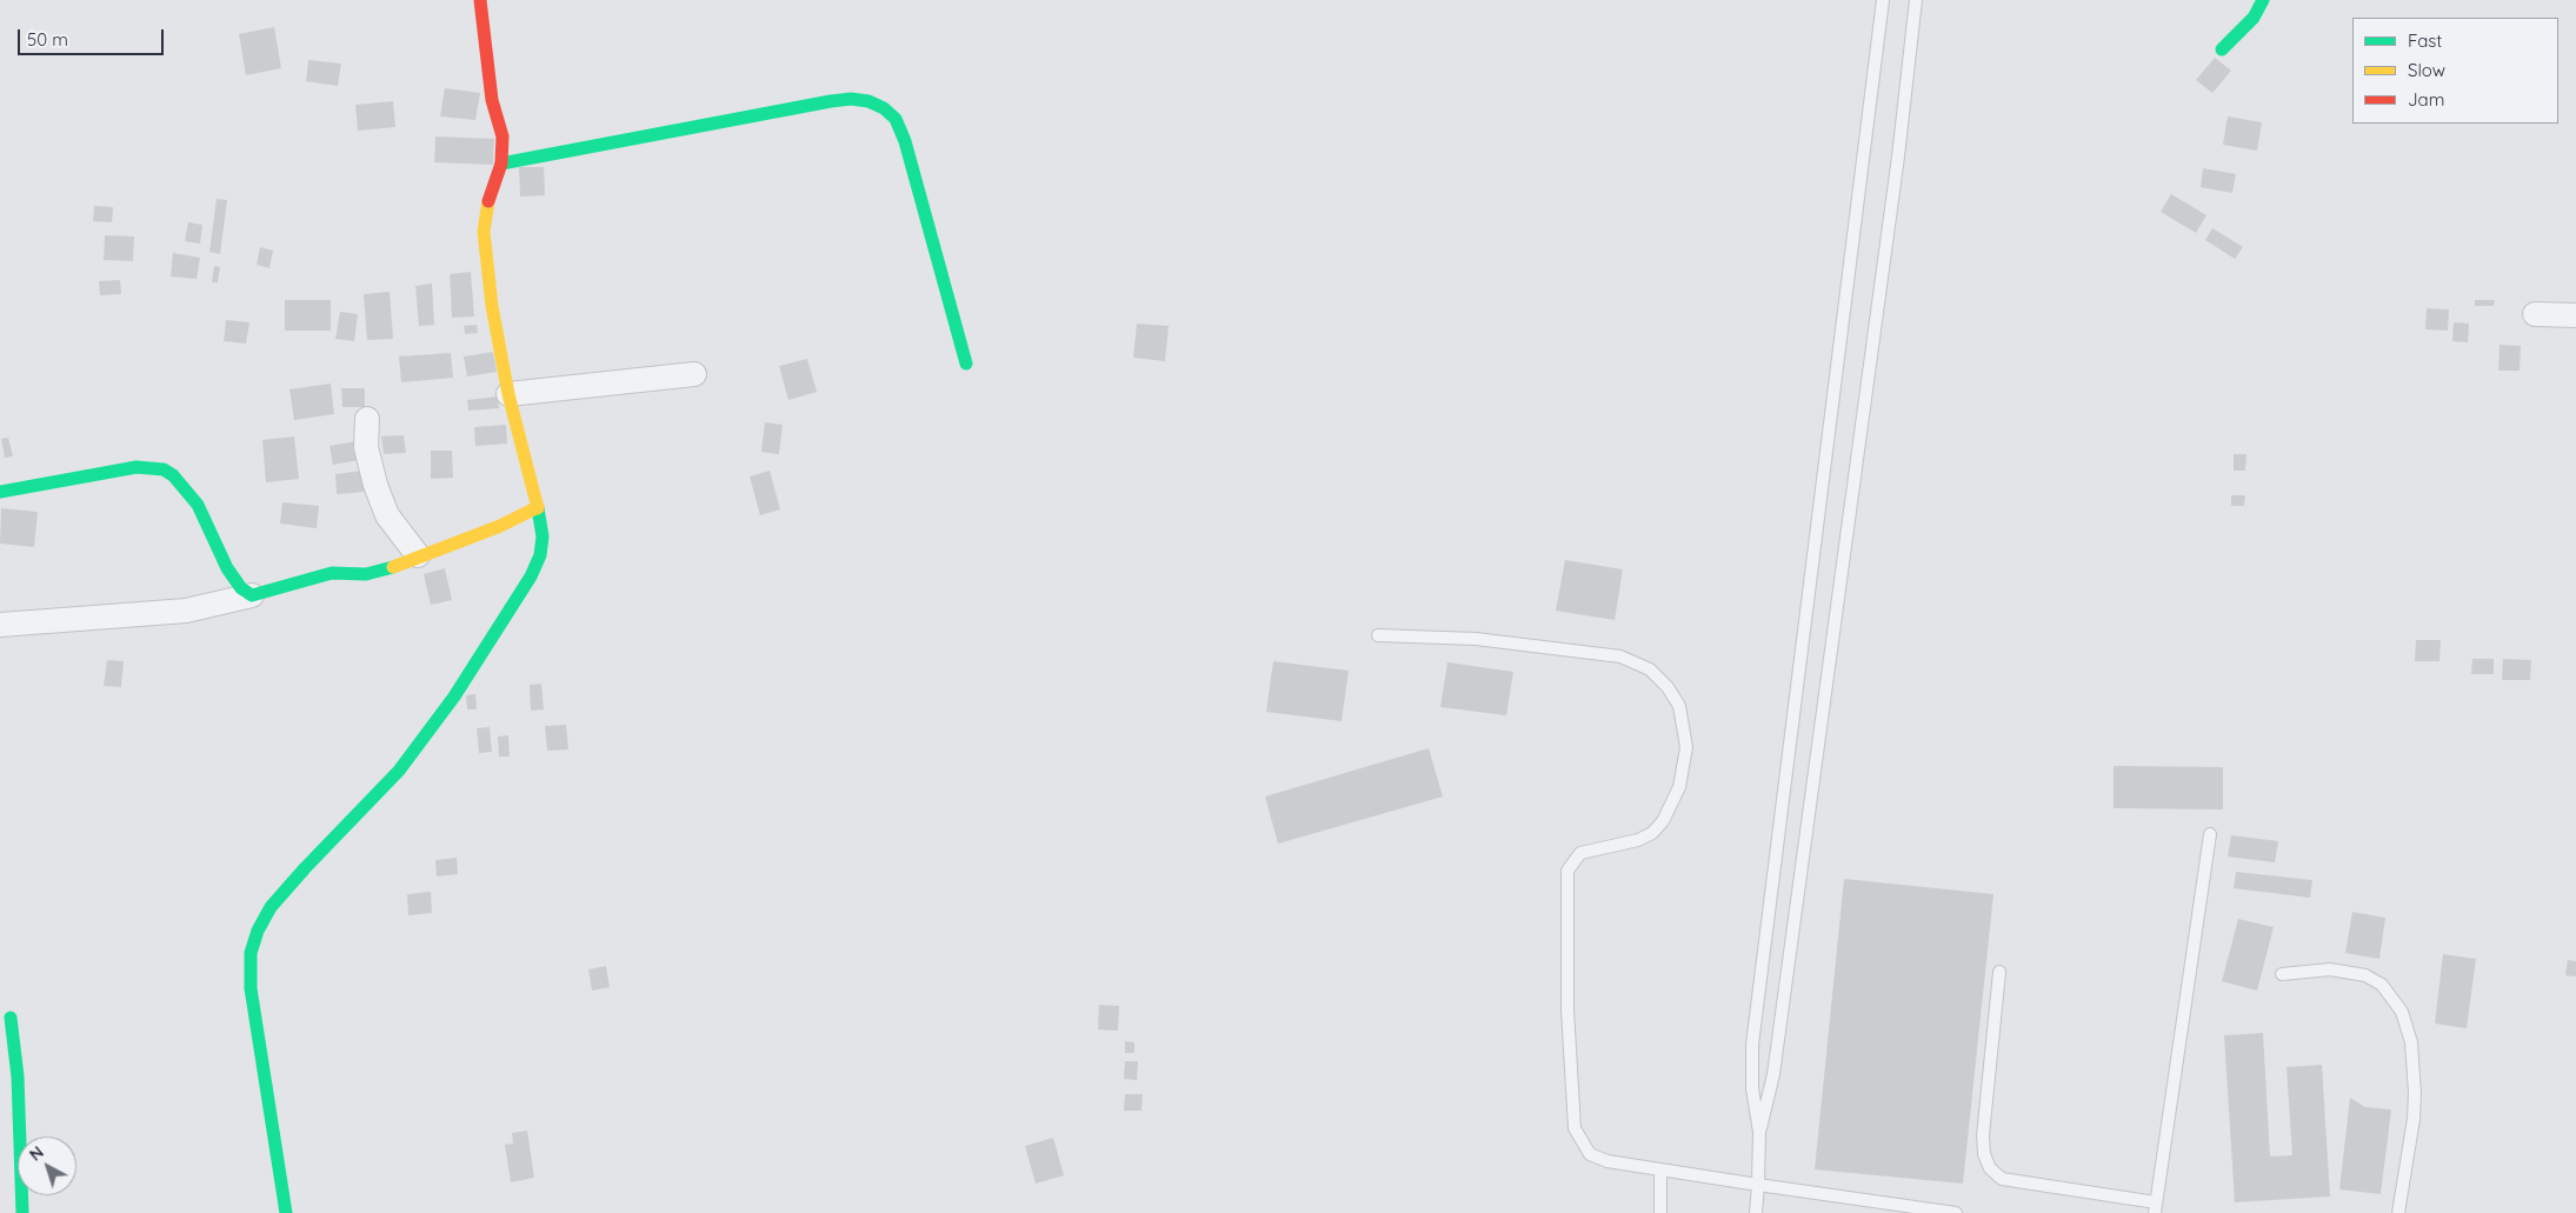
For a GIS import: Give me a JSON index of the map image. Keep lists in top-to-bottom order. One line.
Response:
{"legend":["Fast","Slow","Jam"],"scale_bar":"50 m","north":"top left"}
